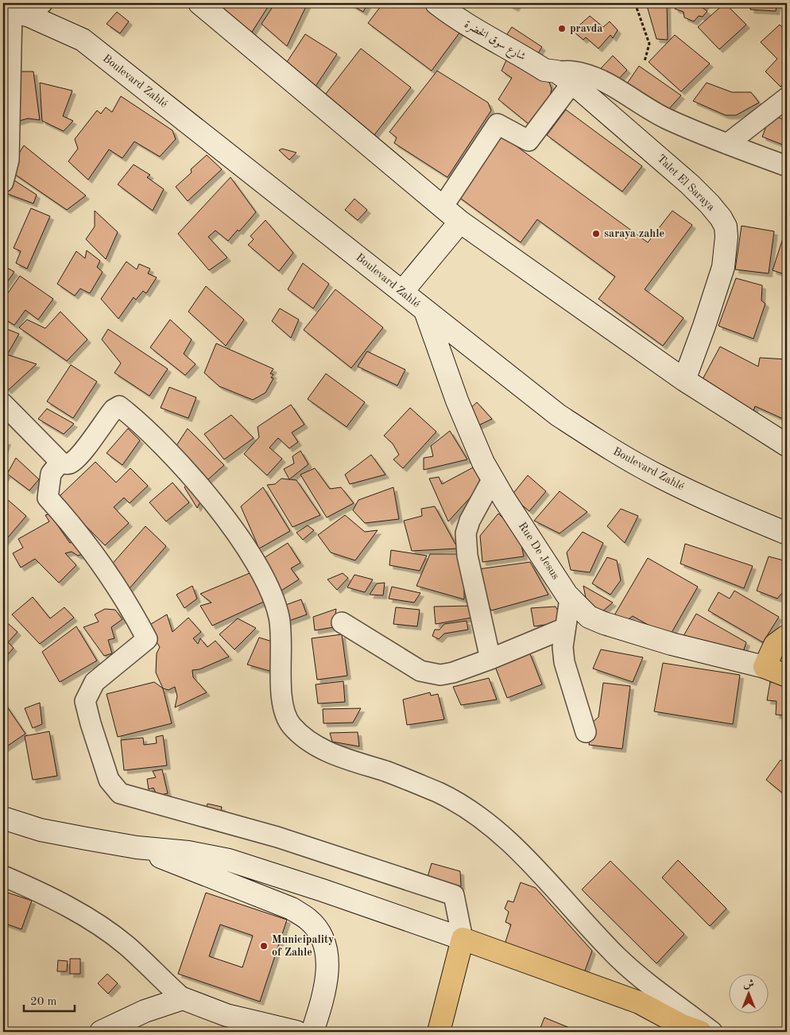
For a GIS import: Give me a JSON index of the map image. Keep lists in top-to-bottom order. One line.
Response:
{"streets":{"street":["شارع سوق الخضرة","Boulevard Zahlé","Talet El Saraya","Rue De Jesus"]},"crossings":[["شارع سوق الخضرة","Talet El Saraya"],["Boulevard Zahlé","Rue De Jesus"]],"places":["pravda","saraya zahle","Municipality of Zahle"],"scale_bar":"20 m","north":"top"}
